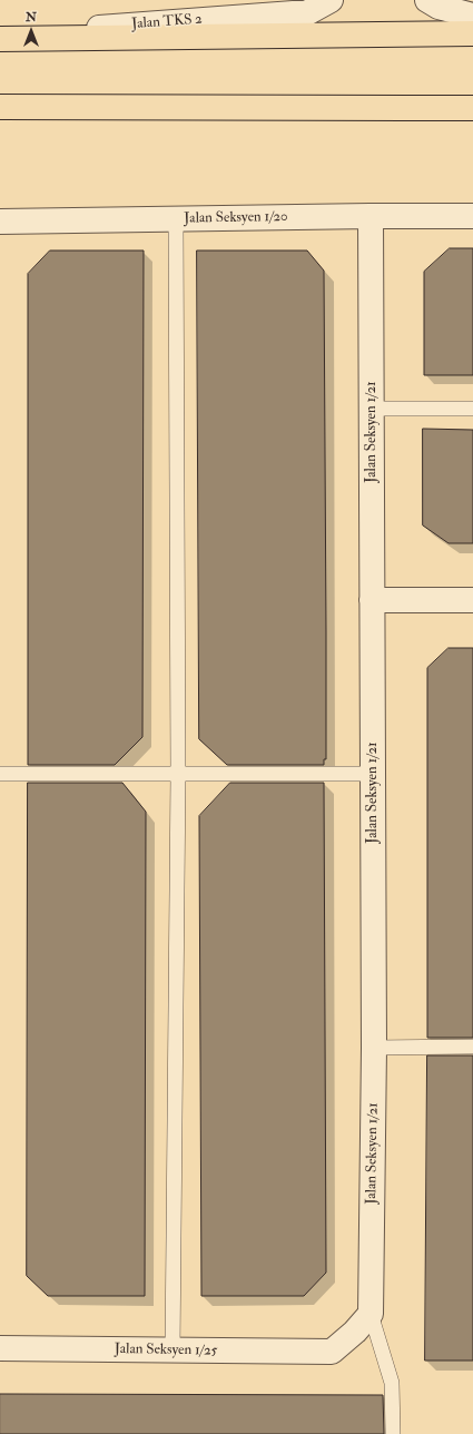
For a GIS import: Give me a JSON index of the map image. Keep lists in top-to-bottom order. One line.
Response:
{"streets":{"street":["Jalan TKS 2","Jalan Seksyen 1/20","Jalan Seksyen 1/21","Jalan Seksyen 1/25"]},"crossings":[["Jalan Seksyen 1/20","Jalan Seksyen 1/21"],["Jalan Seksyen 1/21","Jalan Seksyen 1/25"]],"north":"top"}
